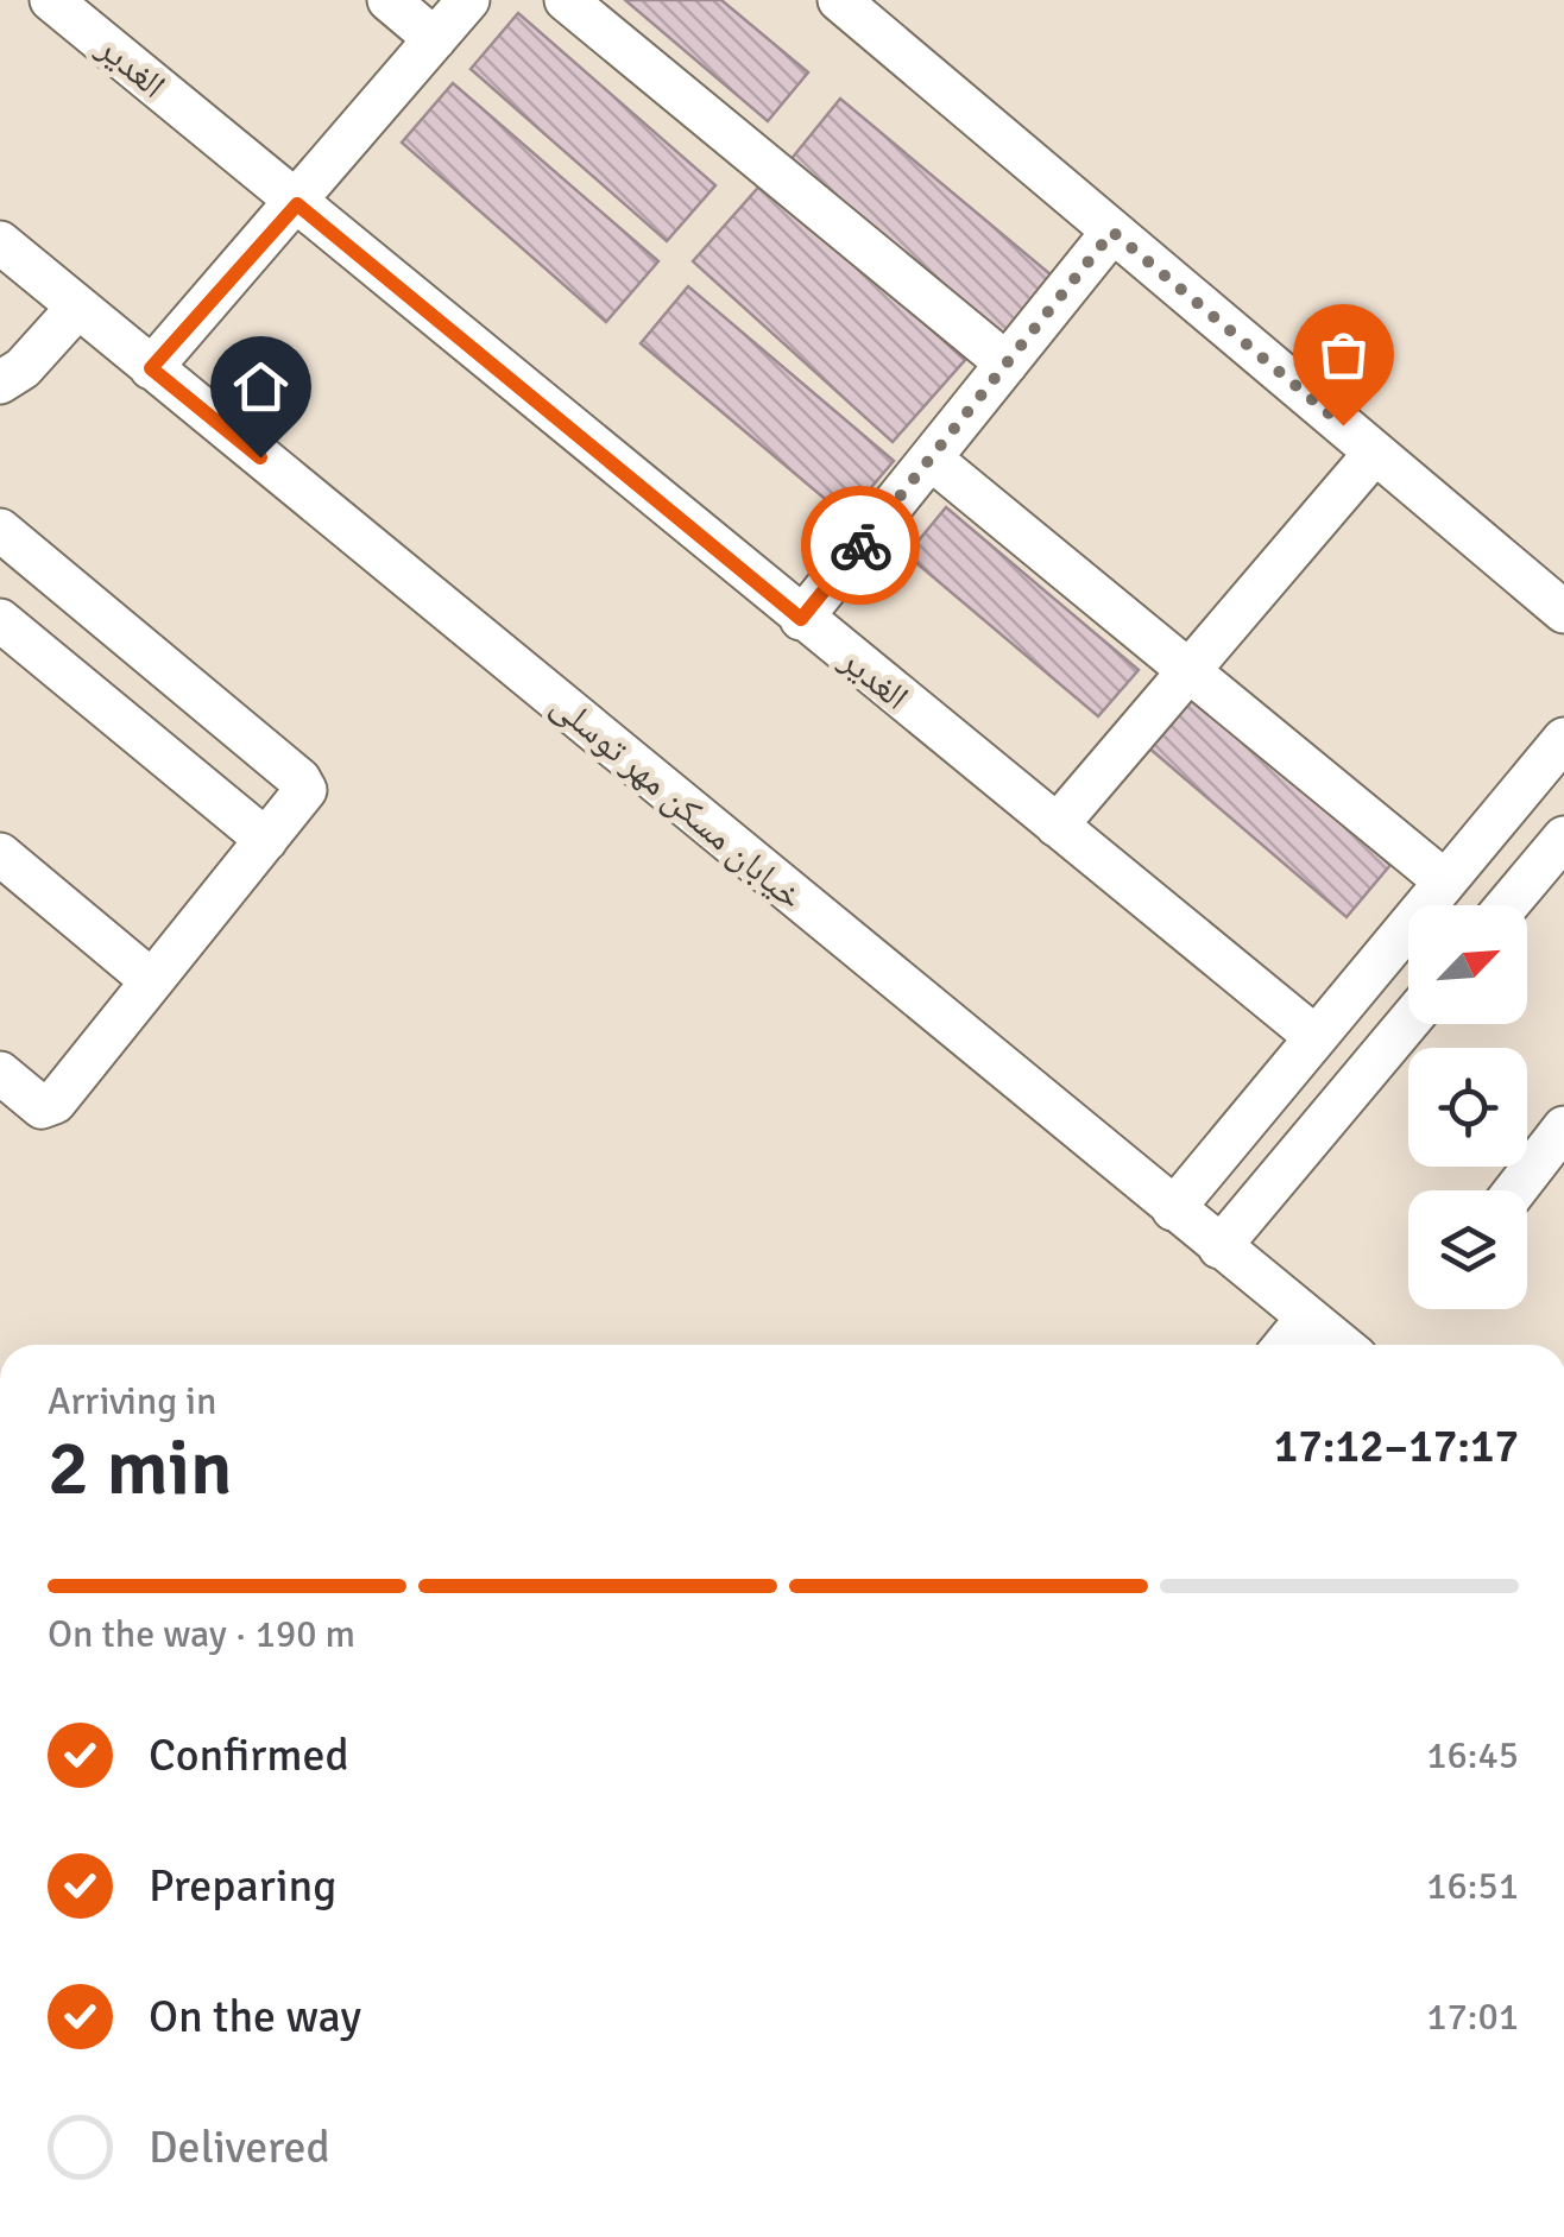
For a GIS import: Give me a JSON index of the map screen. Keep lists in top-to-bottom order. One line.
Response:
{"streets":{"street":["الغدیر","خیابان مسکن مهر توسلی"]},"north":"top right","page":{"heading":["2 min","Arriving in","17:12–17:17"],"bar":"On the way · 190 m","list":[["Confirmed","16:45"],["Preparing","16:51"],["On the way","17:01"],"Delivered"]}}
